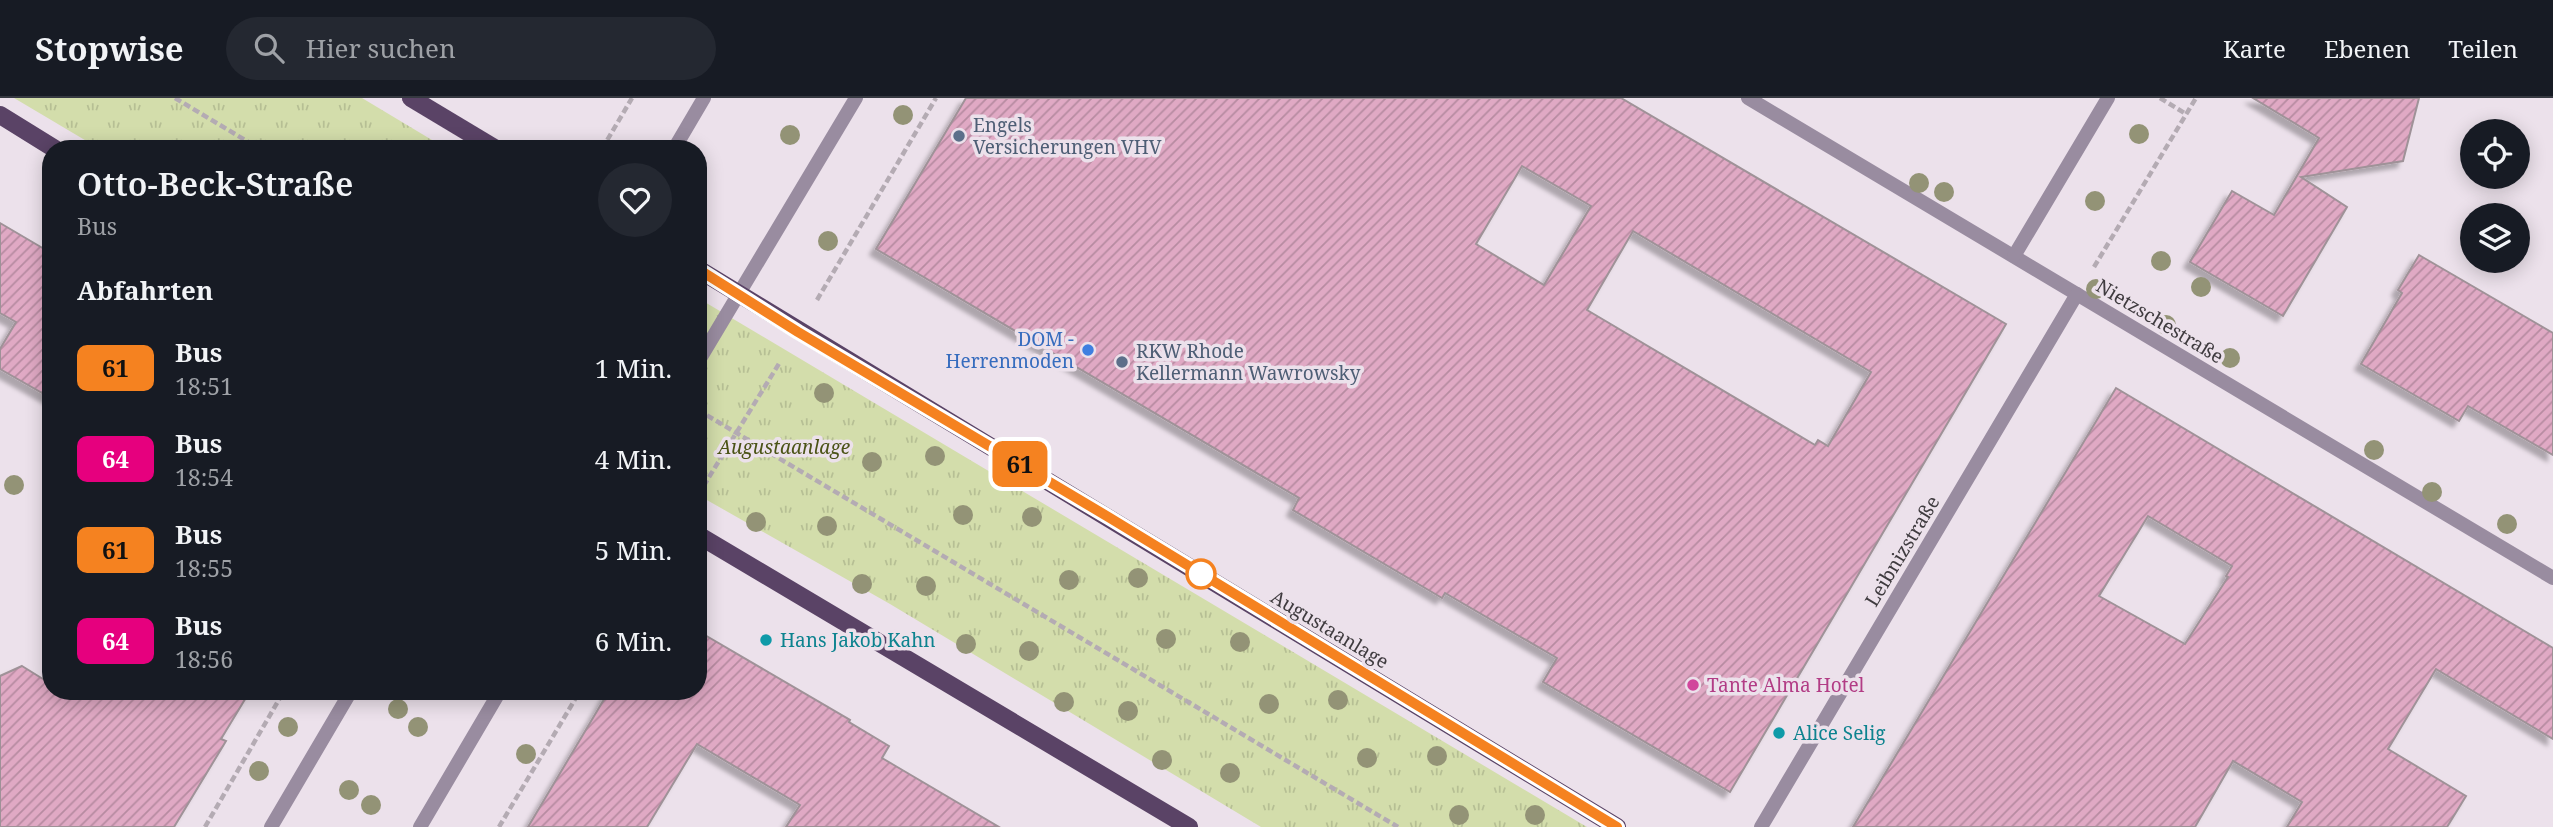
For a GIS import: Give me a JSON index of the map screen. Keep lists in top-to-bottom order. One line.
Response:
{"streets":{"main road":["Augustaanlage"],"street":["Nietzschestraße","Leibnizstraße"]},"crossings":[["Nietzschestraße","Leibnizstraße"]],"parks":["Augustaanlage"],"places":["Engels Versicherungen VHV","DOM - Herrenmoden","RKW Rhode Kellermann Wawrowsky","Hans Jakob Kahn","Tante Alma Hotel","Alice Selig"],"lines":["bus line 61"],"page":{"header":"Stopwise","search":"Hier suchen","nav":["Karte","Ebenen","Teilen"],"on_map":"61","heading":[["Otto-Beck-Straße","Bus"],"Abfahrten"],"list":[{"mark":"61","name":"Bus","note":"18:51","value":"1 Min."},{"mark":"64","name":"Bus","note":"18:54","value":"4 Min."},{"mark":"61","name":"Bus","note":"18:55","value":"5 Min."},{"mark":"64","name":"Bus","note":"18:56","value":"6 Min."}]}}
